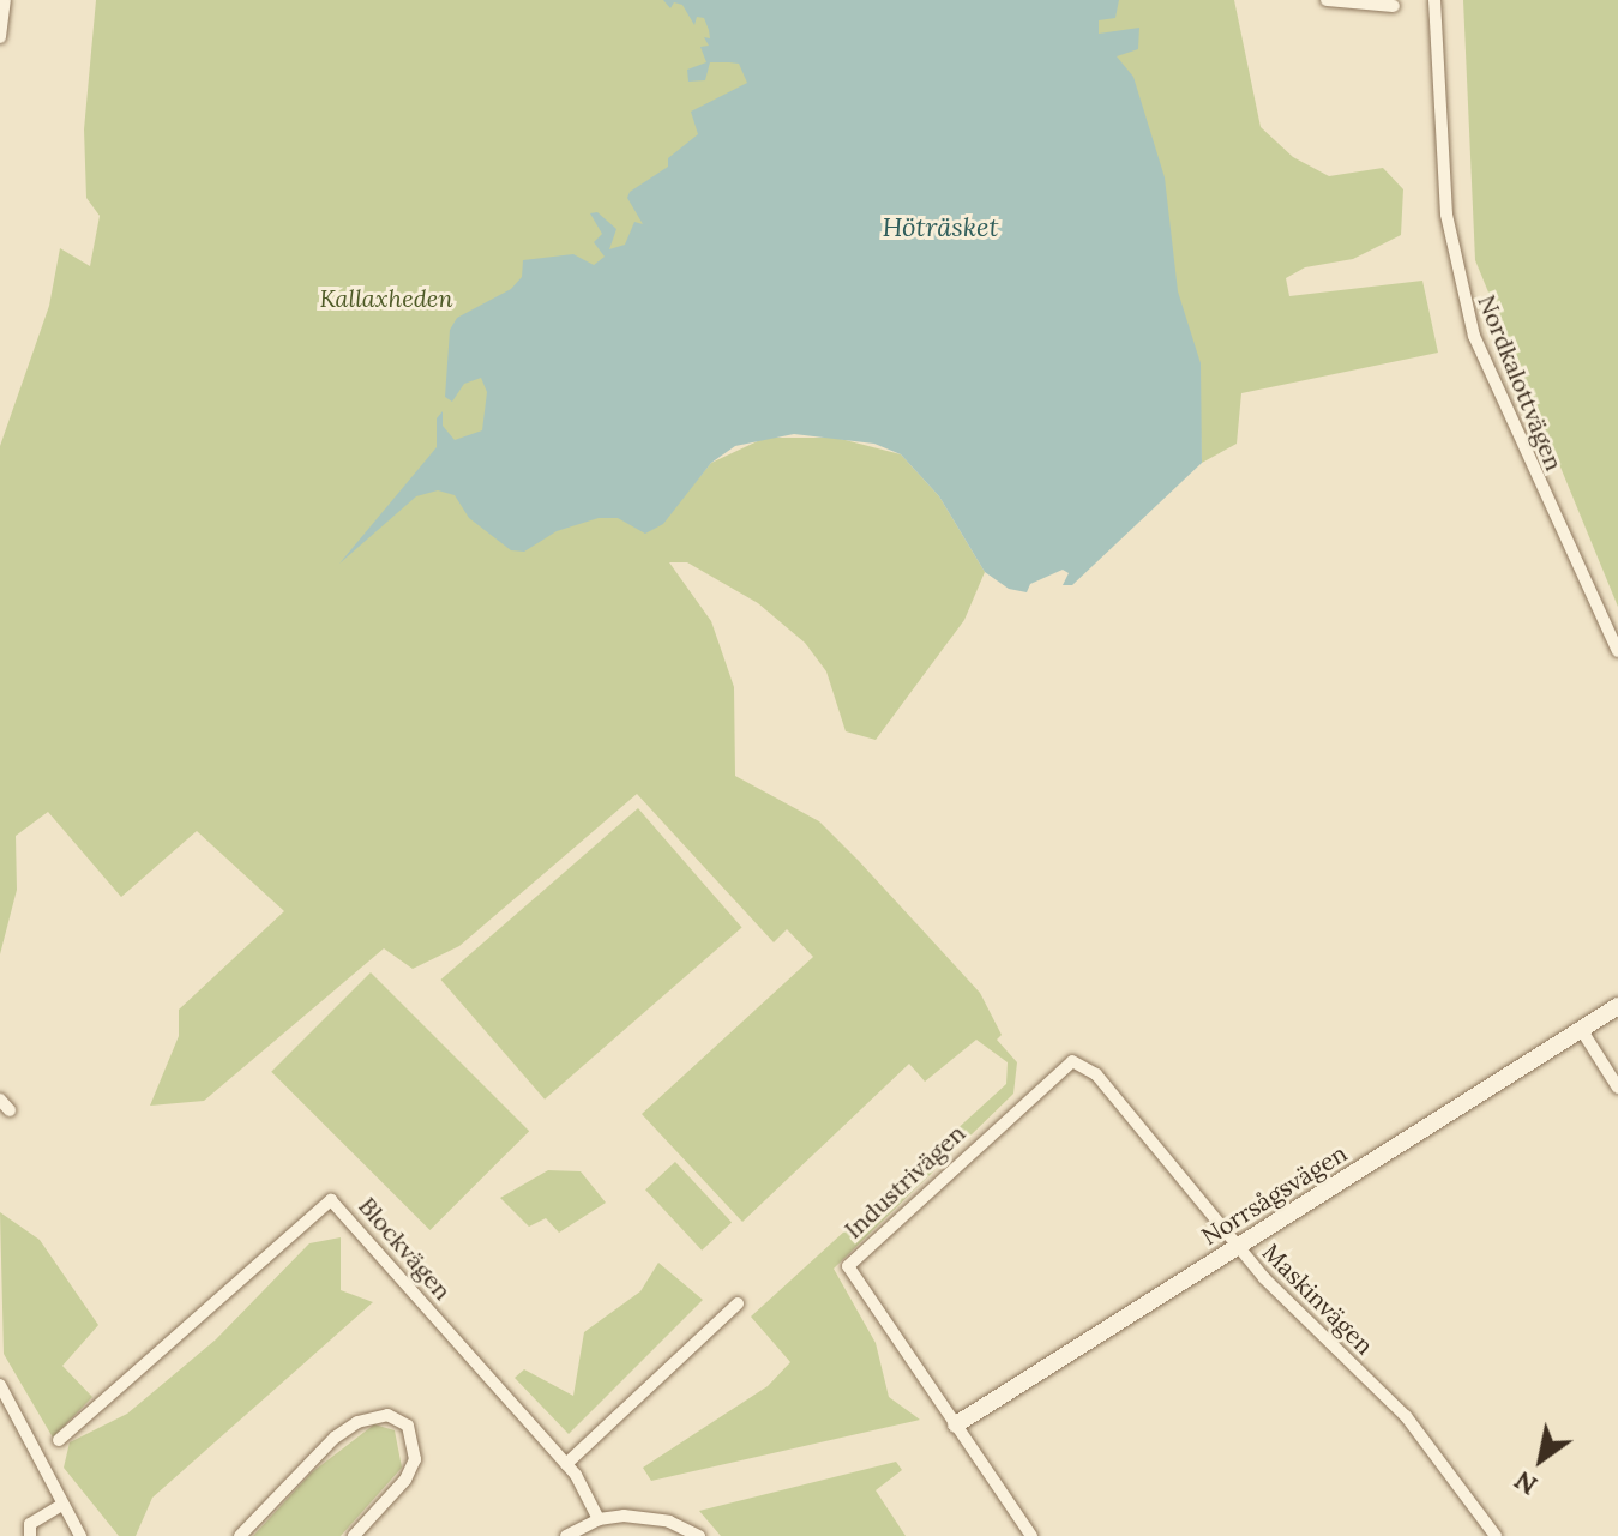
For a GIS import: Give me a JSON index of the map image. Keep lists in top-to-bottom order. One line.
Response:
{"streets":{"street":["Nordkalottvägen","Industrivägen","Norrsågsvägen","Blockvägen","Maskinvägen"]},"crossings":[["Industrivägen","Norrsågsvägen"],["Industrivägen","Maskinvägen"],["Norrsågsvägen","Maskinvägen"]],"water":["Höträsket"],"parks":["Kallaxheden"],"north":"bottom left"}
